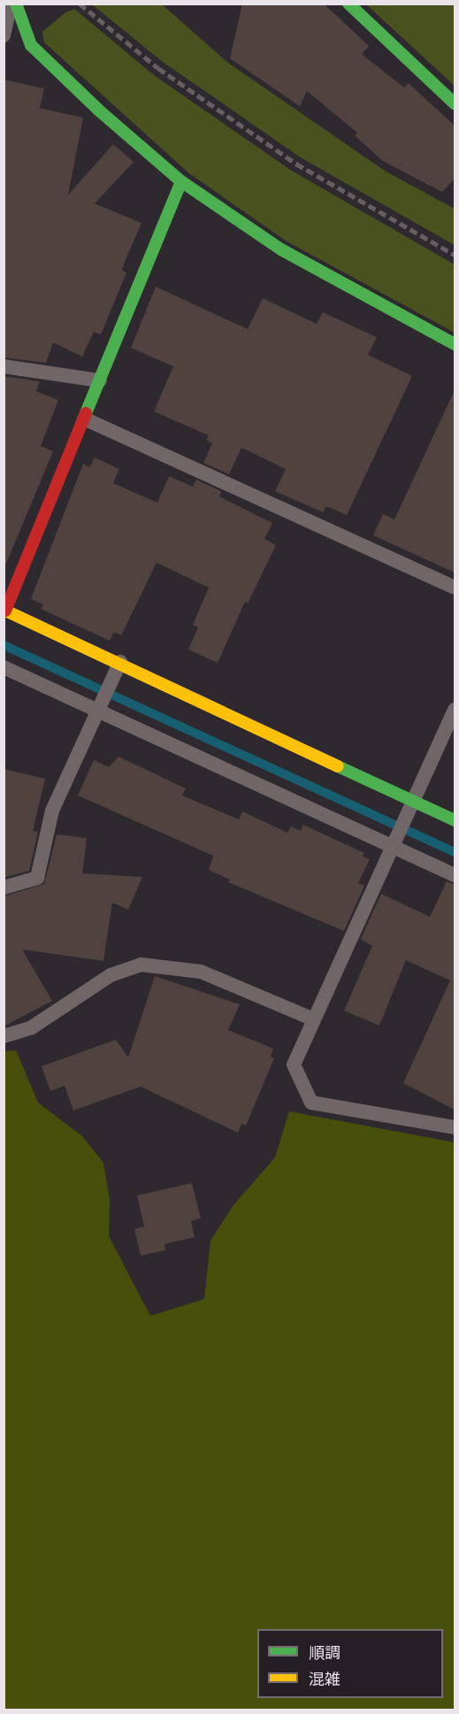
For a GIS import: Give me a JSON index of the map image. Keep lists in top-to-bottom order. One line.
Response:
{"legend":["順調","混雑"]}
